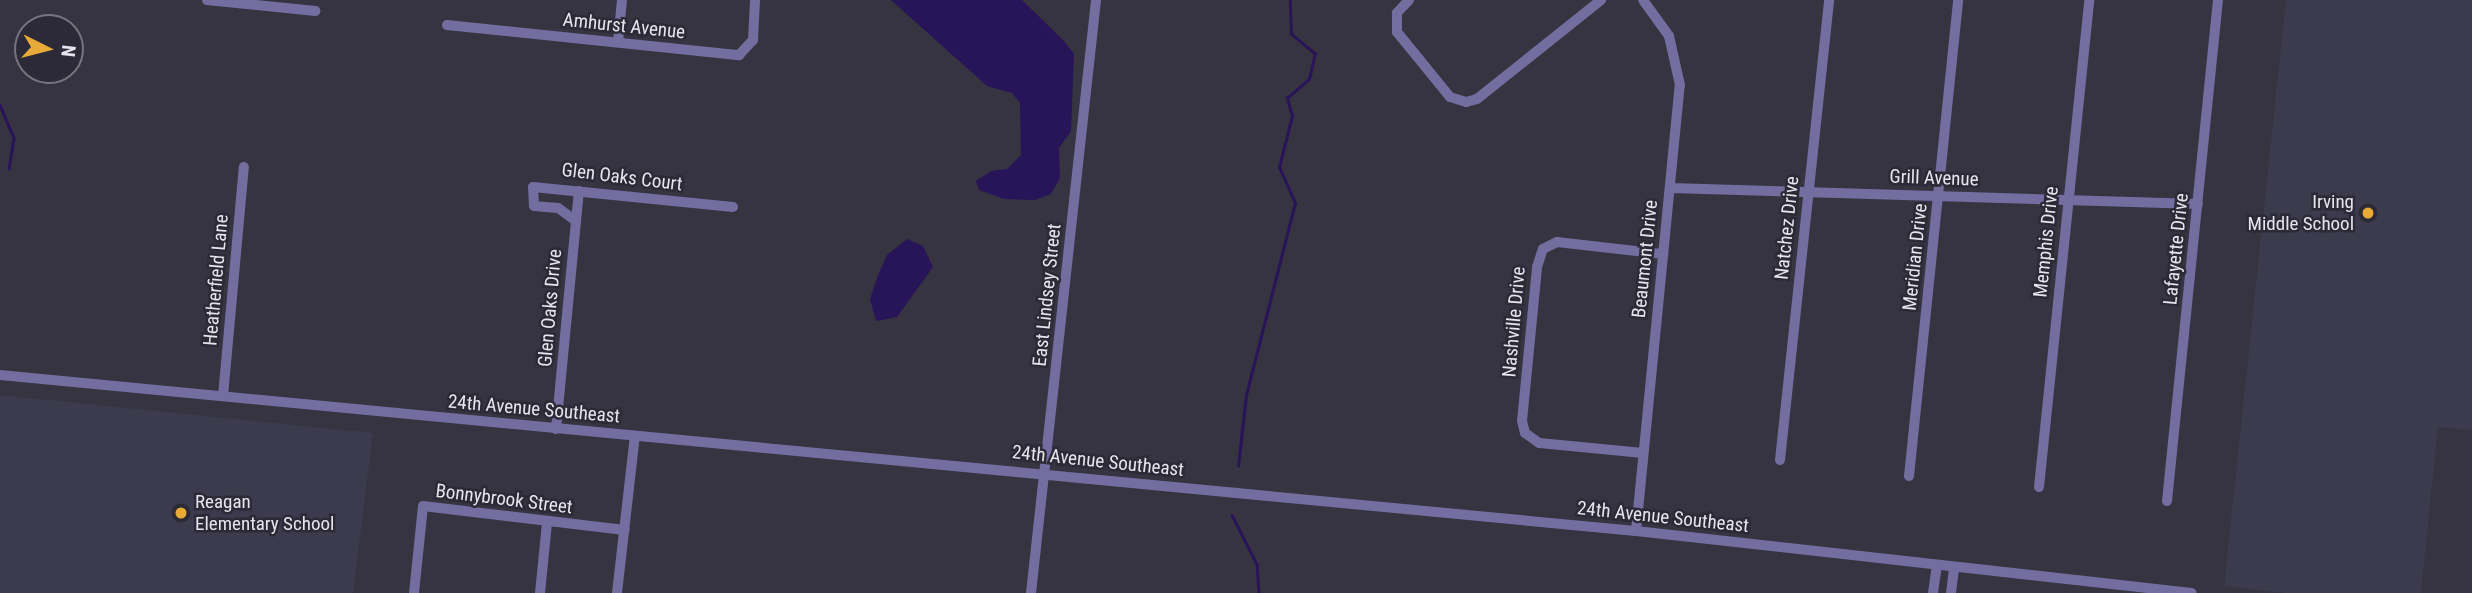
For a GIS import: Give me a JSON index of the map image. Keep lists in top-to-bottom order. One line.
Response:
{"streets":{"street":["Amhurst Avenue","Glen Oaks Court","Grill Avenue","Natchez Drive","Memphis Drive","Lafayette Drive","Meridian Drive","Beaumont Drive","Heatherfield Lane","East Lindsey Street","Glen Oaks Drive","Nashville Drive","24th Avenue Southeast","Bonnybrook Street"]},"crossings":[["Glen Oaks Court","Glen Oaks Drive"],["Grill Avenue","Natchez Drive"],["Grill Avenue","Memphis Drive"],["Grill Avenue","Lafayette Drive"],["Grill Avenue","Meridian Drive"],["Grill Avenue","Beaumont Drive"],["Beaumont Drive","Nashville Drive"],["Beaumont Drive","24th Avenue Southeast"],["Heatherfield Lane","24th Avenue Southeast"],["East Lindsey Street","24th Avenue Southeast"],["Glen Oaks Drive","24th Avenue Southeast"]],"places":["Irving Middle School","Reagan Elementary School"],"north":"right"}
